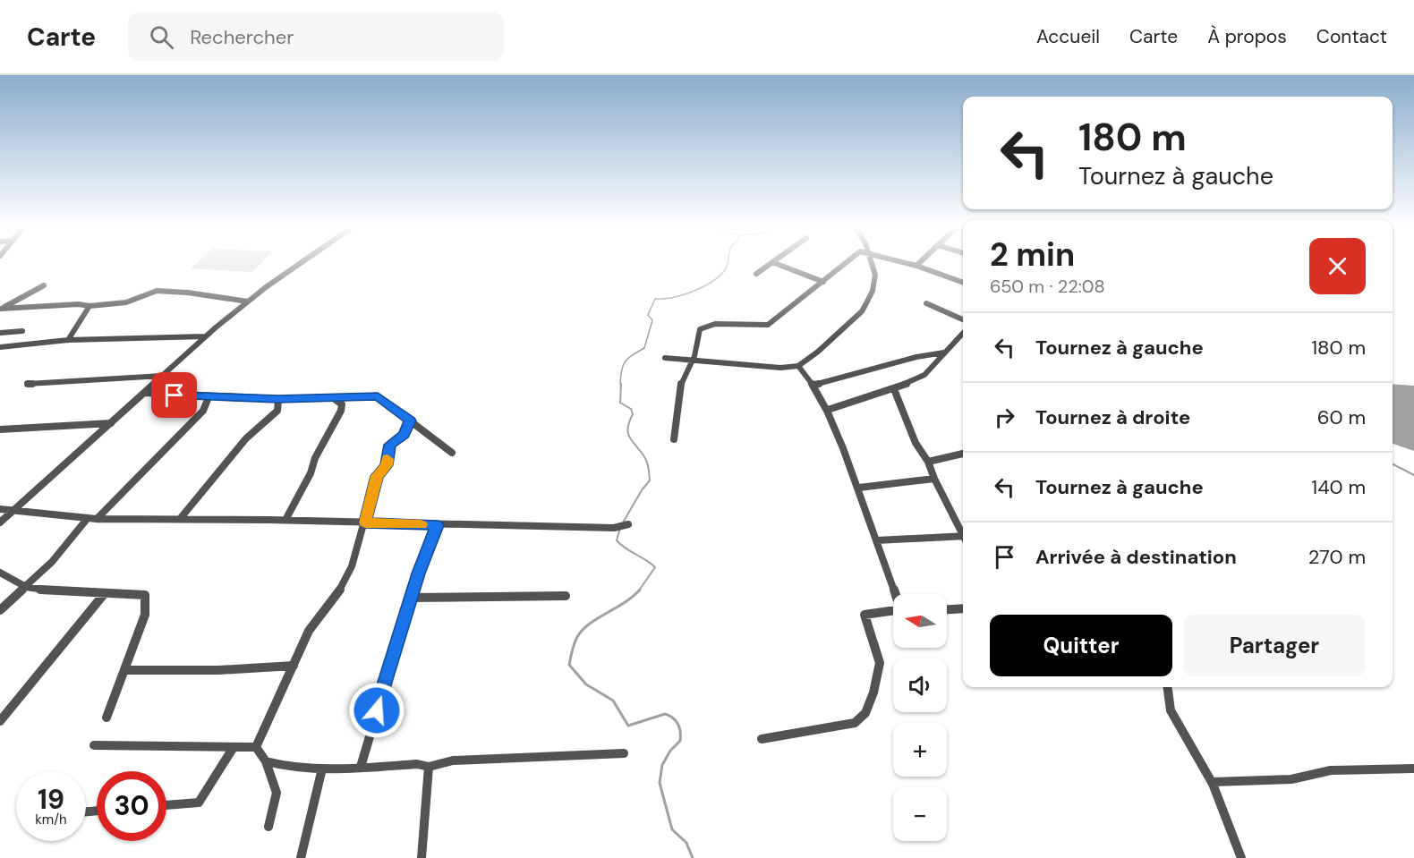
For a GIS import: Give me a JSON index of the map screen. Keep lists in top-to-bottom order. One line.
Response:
{"north":"left","page":{"header":"Carte","search":"Rechercher","nav":["Accueil","Carte","À propos","Contact"],"turn":["180 m","Tournez à gauche"],"heading":["2 min","650 m · 22:08"],"list":[{"name":"Tournez à gauche","value":"180 m"},{"name":"Tournez à droite","value":"60 m"},{"name":"Tournez à gauche","value":"140 m"},{"name":"Arrivée à destination","value":"270 m"}],"map_buttons":["+","−"],"buttons":["Quitter","Partager"],"speed":"19 km/h","limit":"30"}}
